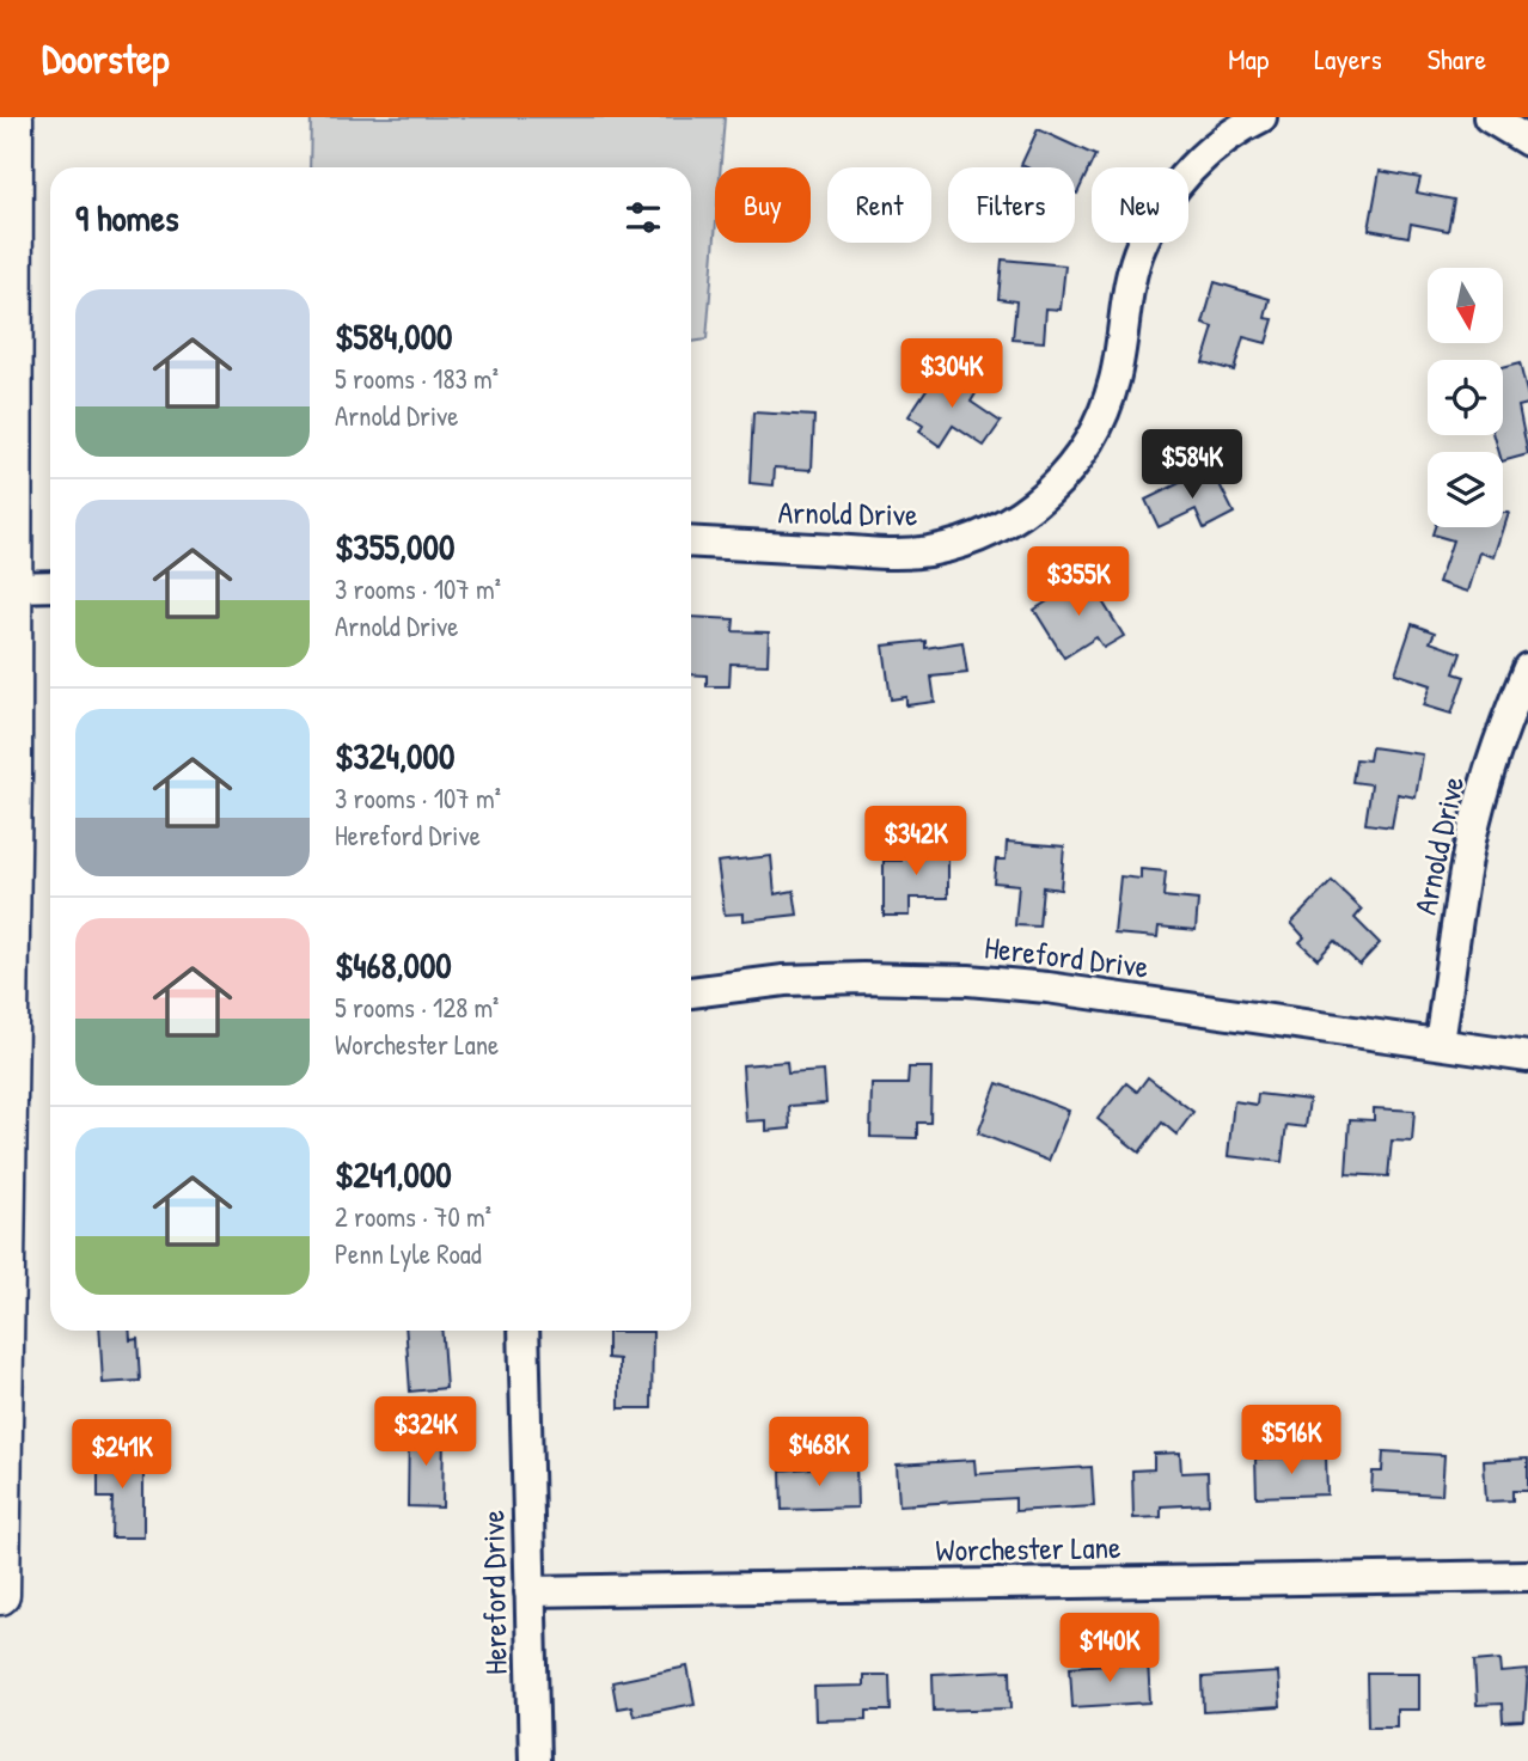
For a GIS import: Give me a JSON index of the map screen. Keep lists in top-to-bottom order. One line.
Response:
{"streets":{"street":["Arnold Drive","Hereford Drive","Worchester Lane"]},"crossings":[["Arnold Drive","Hereford Drive"],["Hereford Drive","Worchester Lane"]],"north":"bottom","page":{"header":"Doorstep","nav":["Map","Layers","Share"],"chip":["Buy","Rent","Filters","New"],"heading":"9 homes","list":[{"name":"$584,000","note":"5 rooms · 183 m² · Arnold Drive"},{"name":"$355,000","note":"3 rooms · 107 m² · Arnold Drive"},{"name":"$324,000","note":"3 rooms · 107 m² · Hereford Drive"},{"name":"$468,000","note":"5 rooms · 128 m² · Worchester Lane"},{"name":"$241,000","note":"2 rooms · 70 m² · Penn Lyle Road"}],"price":["$304K","$584K","$355K","$342K","$324K","$516K","$468K","$241K","$140K"]}}
